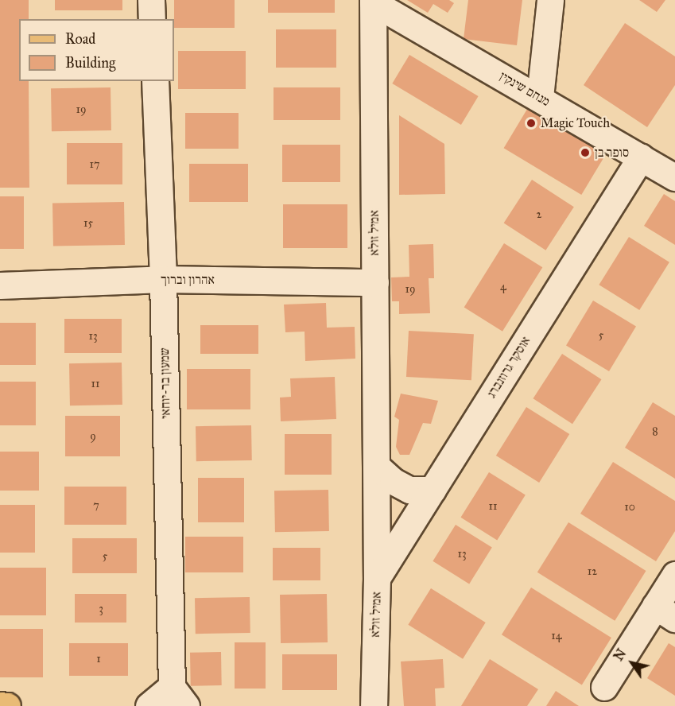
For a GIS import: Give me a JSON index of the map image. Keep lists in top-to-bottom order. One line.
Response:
{"streets":{"street":["מנחם שינקין","אמיל זולא","אהרון וברוך","אוסקר גרוזנברג","שמעון בר-יוחאי"]},"crossings":[["מנחם שינקין","אמיל זולא"],["מנחם שינקין","אוסקר גרוזנברג"],["אמיל זולא","אהרון וברוך"],["אמיל זולא","אוסקר גרוזנברג"],["אהרון וברוך","שמעון בר-יוחאי"]],"places":["Magic Touch","סופר בן"],"house_numbers":["19","17","2","15","4","19","5","13","11","8","9","7","11","10","13","5","12","3","14","1"],"legend":["Road","Building"],"north":"top left"}
